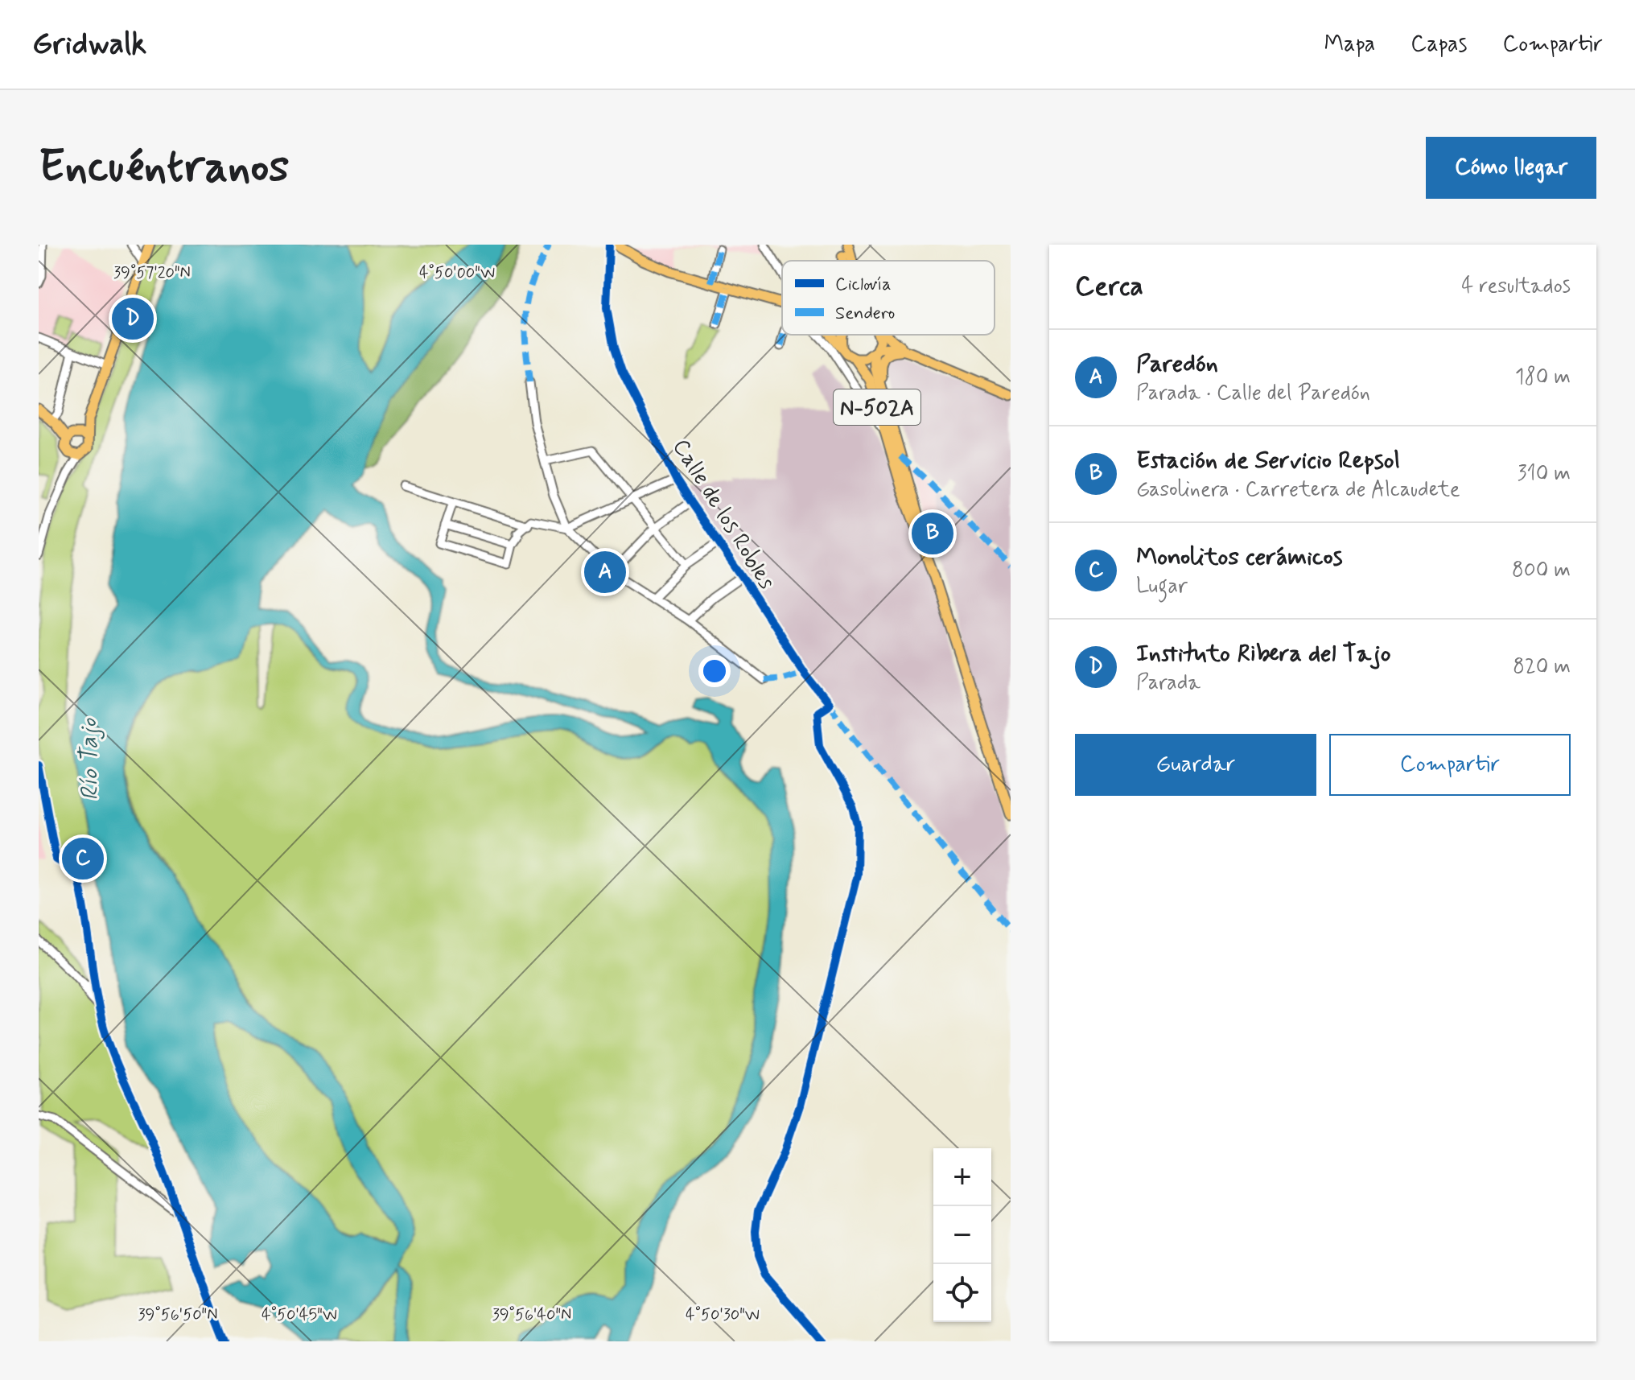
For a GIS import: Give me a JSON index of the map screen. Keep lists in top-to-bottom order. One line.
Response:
{"streets":{"main road":["N-502A"],"street":["Calle de los Robles"]},"water":["Río Tajo"],"legend":["Ciclovía","Sendero"],"page":{"header":"Gridwalk","nav":["Mapa","Capas","Compartir"],"buttons":["Cómo llegar",["Guardar","Compartir"]],"title":"Encuéntranos","heading":["Cerca","4 resultados"],"pins":["D","B","A","C"],"list":[{"mark":"A","name":"Paredón","note":"Parada · Calle del Paredón","value":"180 m"},{"mark":"B","name":"Estación de Servicio Repsol","note":"Gasolinera · Carretera de Alcaudete","value":"310 m"},{"mark":"C","name":"Monolitos cerámicos","note":"Lugar","value":"800 m"},{"mark":"D","name":"Instituto Ribera del Tajo","note":"Parada","value":"820 m"}],"map_buttons":["+","−"]},"coordinates":["4°50'00\"W","39°57'20\"N","39°56'50\"N","39°56'40\"N","4°50'45\"W","4°50'30\"W"]}
